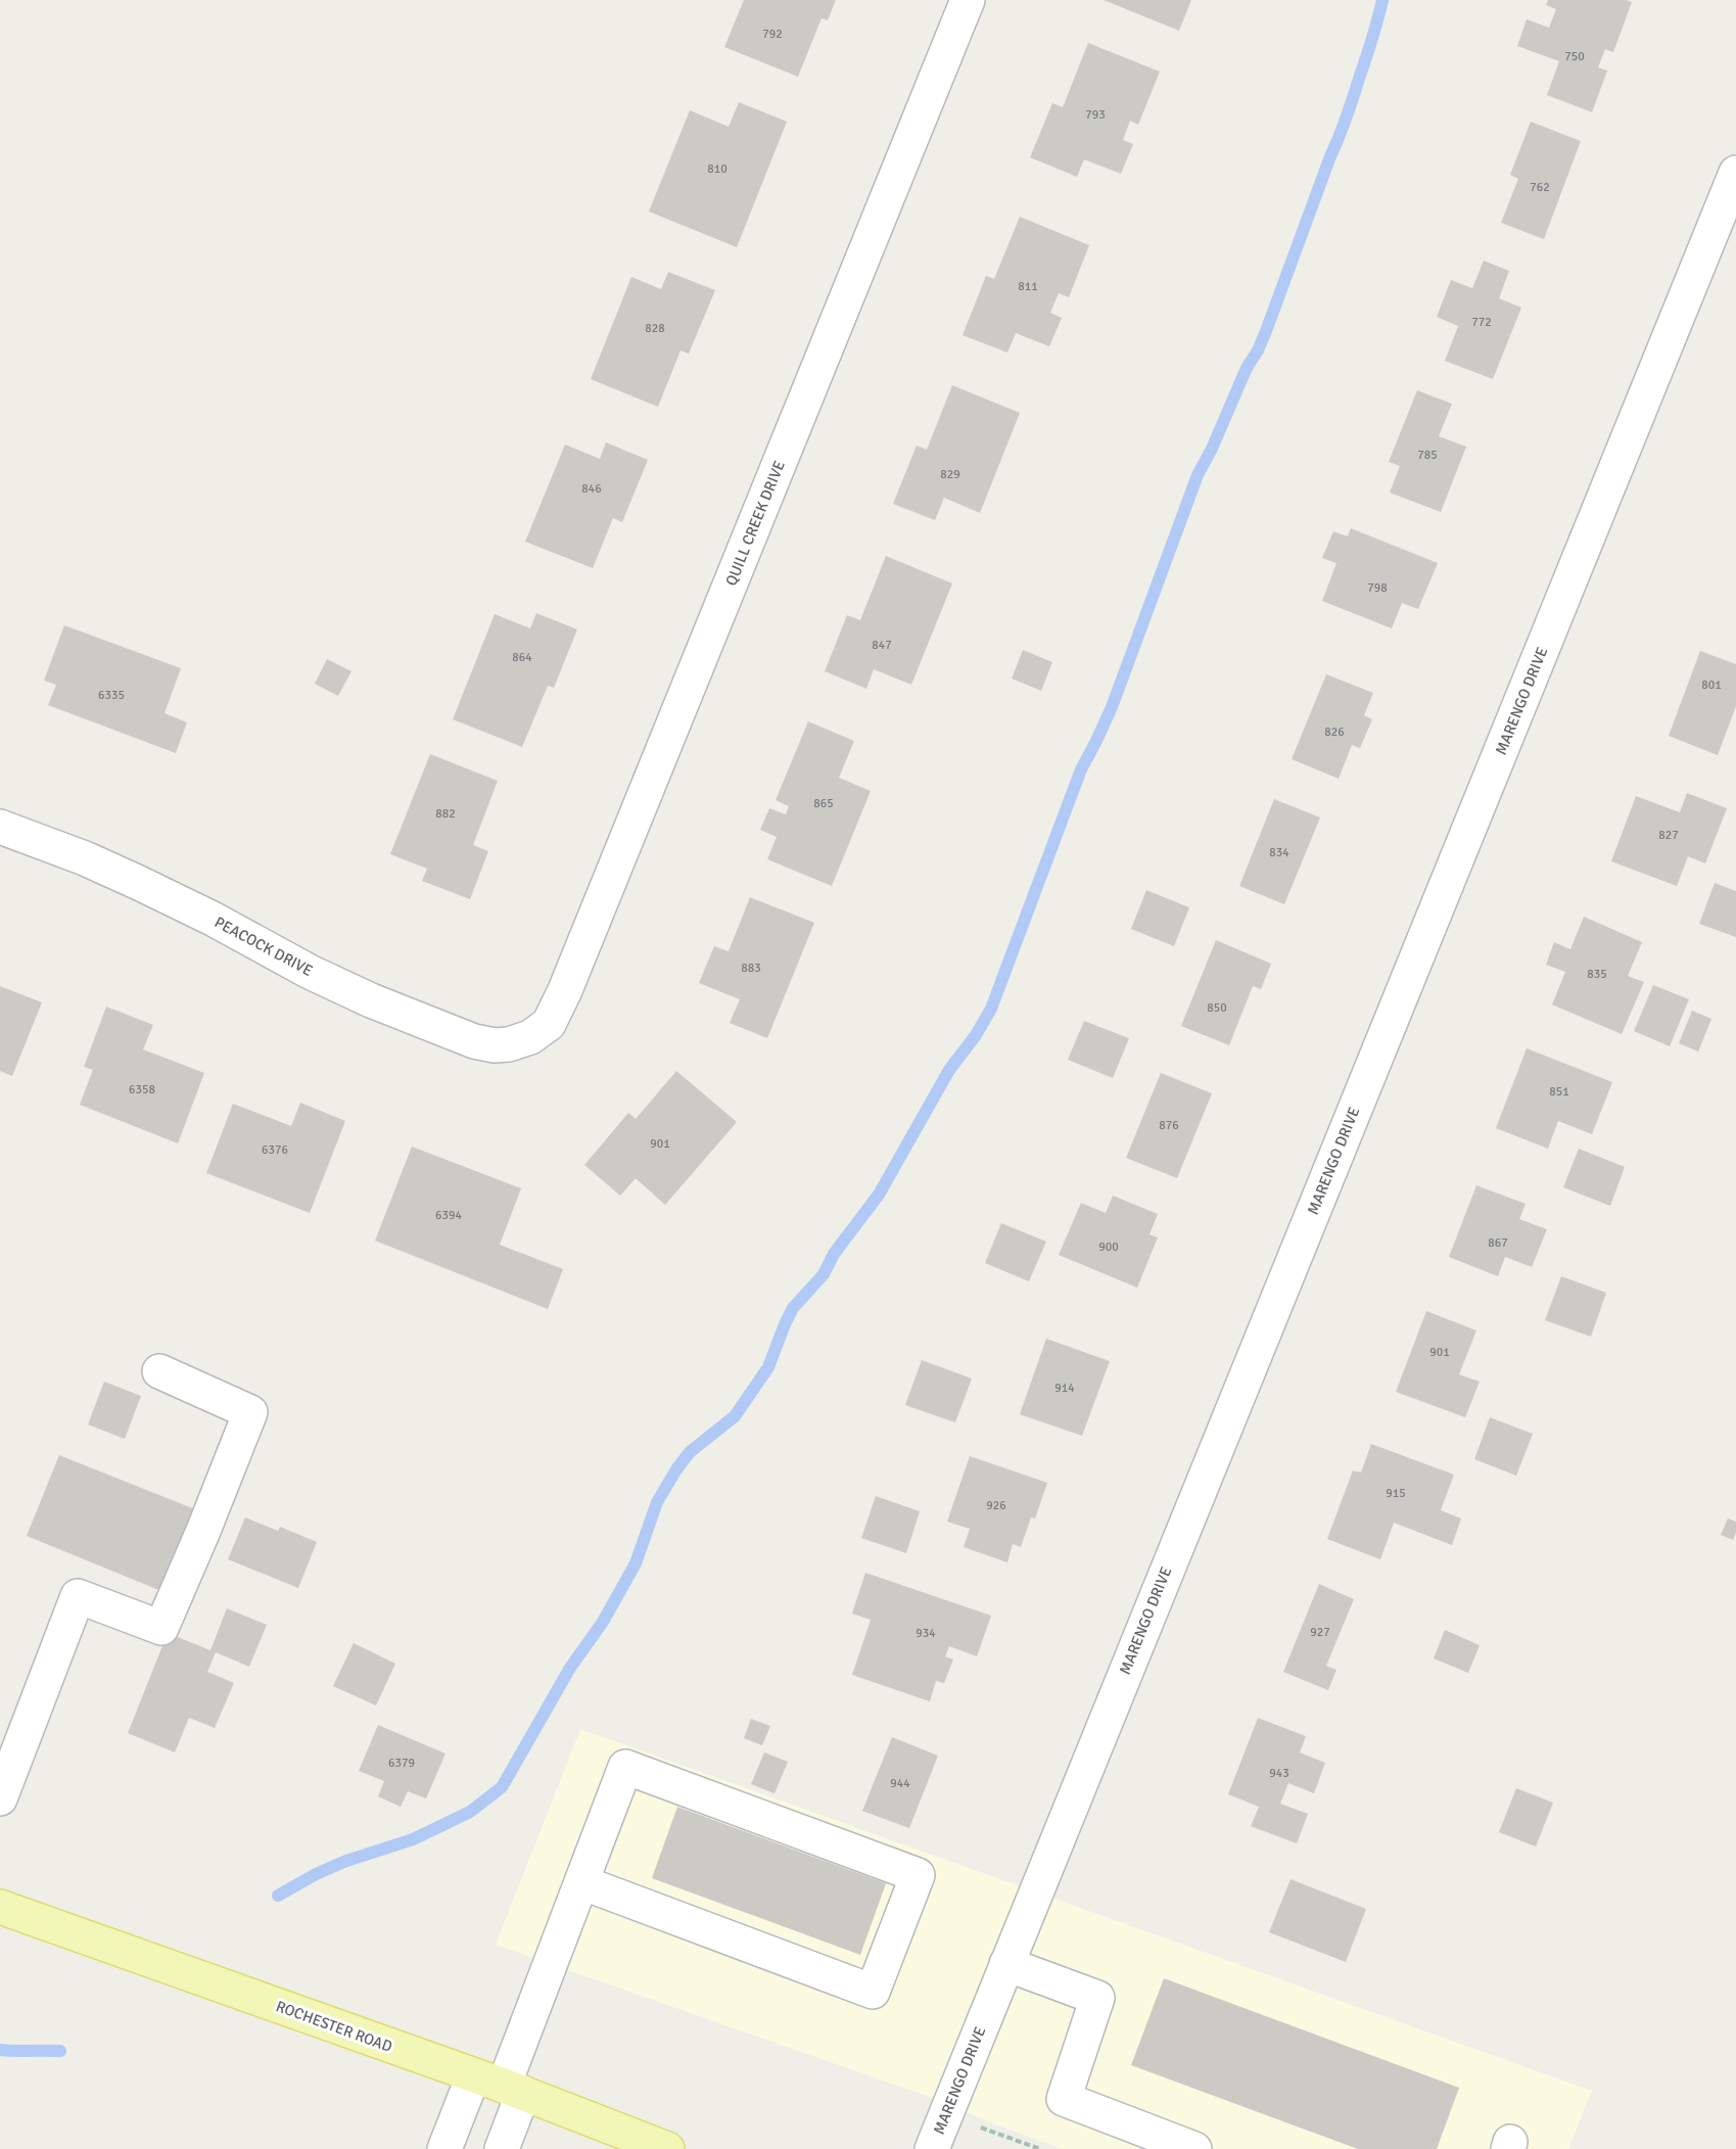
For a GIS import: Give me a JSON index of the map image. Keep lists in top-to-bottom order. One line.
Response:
{"streets":{"main road":["ROCHESTER ROAD"],"street":["QUILL CREEK DRIVE","MARENGO DRIVE","PEACOCK DRIVE"]},"crossings":[["QUILL CREEK DRIVE","PEACOCK DRIVE"]],"house_numbers":["792","750","793","810","762","811","772","828","785","829","846","798","847","864","801","6335","826","865","882","827","834","883","835","850","6358","851","876","901","6376","6394","867","900","901","914","915","926","927","934","6379","943","944"]}
